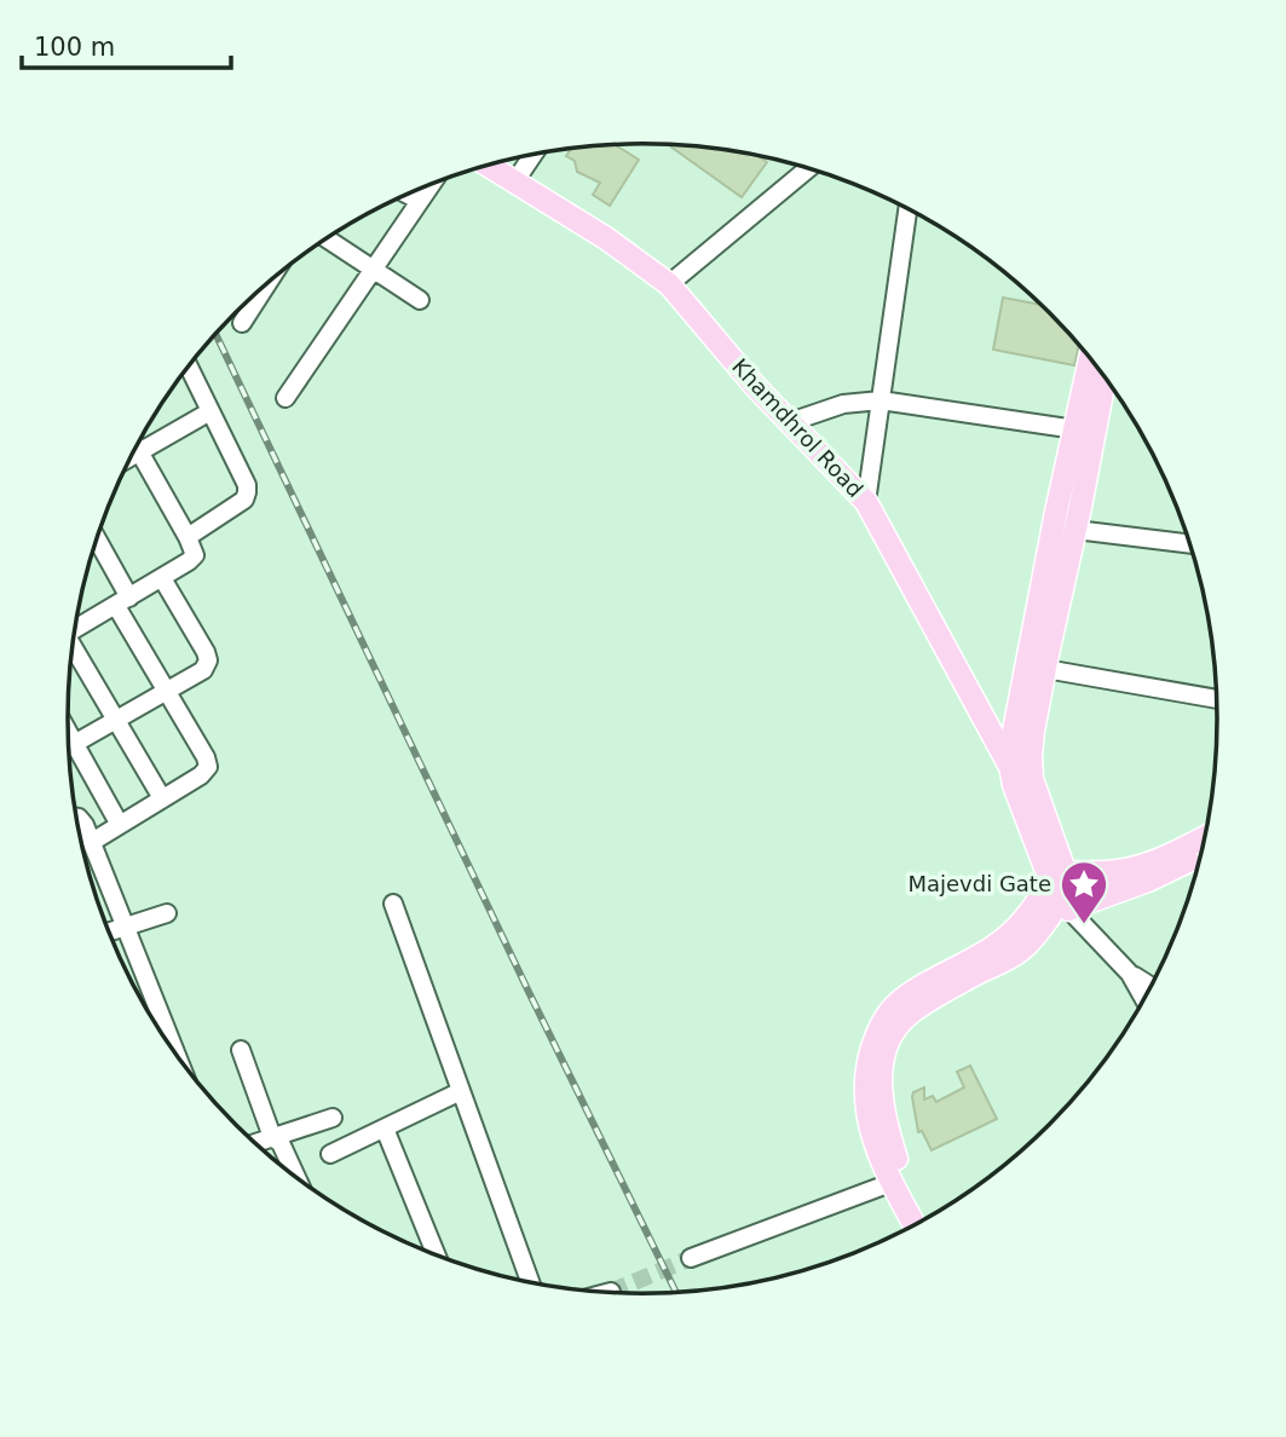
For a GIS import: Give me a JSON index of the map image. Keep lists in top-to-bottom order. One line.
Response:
{"streets":{"main road":["Khamdhrol Road"]},"places":{"place":["Majevdi Gate"]},"scale_bar":"100 m"}
